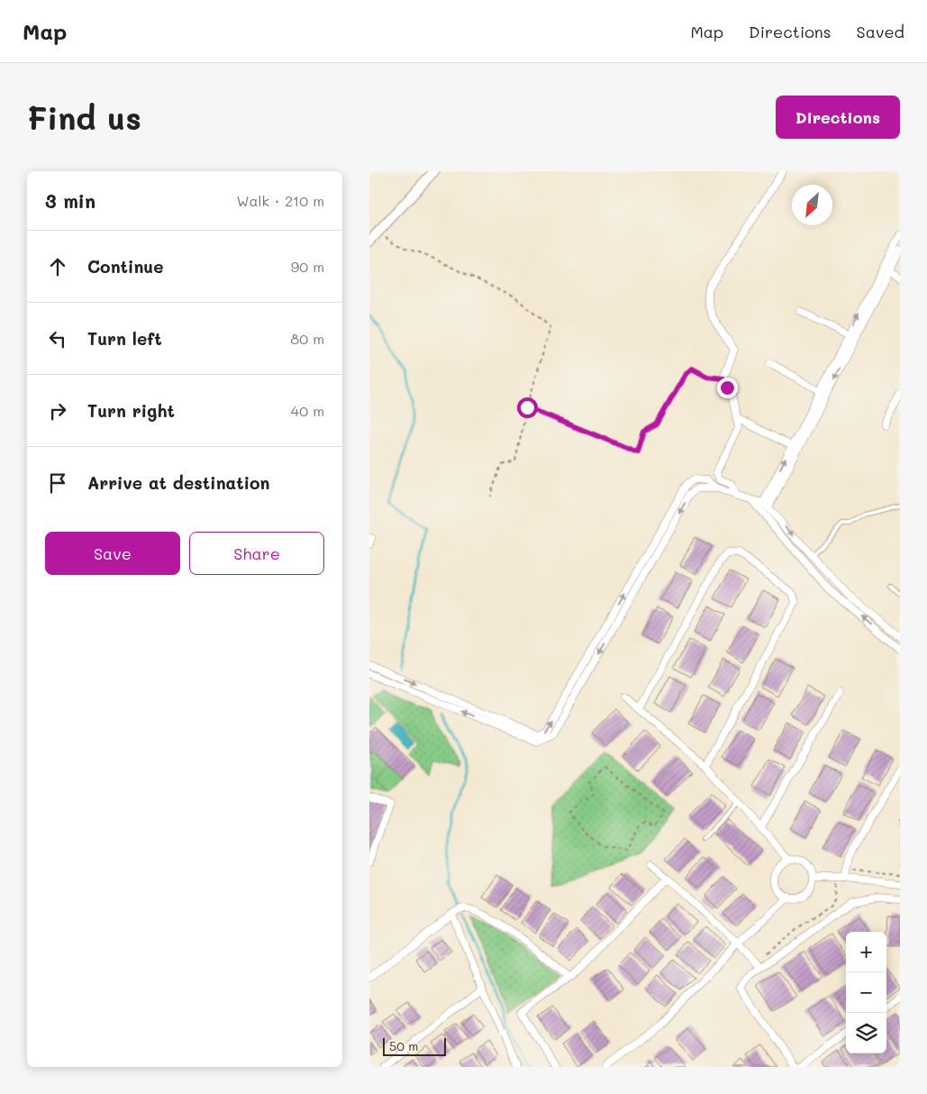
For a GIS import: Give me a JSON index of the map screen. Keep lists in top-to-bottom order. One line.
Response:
{"scale_bar":"50 m","north":"bottom left","page":{"header":"Map","nav":["Map","Directions","Saved"],"buttons":["Directions",["Save","Share"]],"title":"Find us","heading":["3 min","Walk · 210 m"],"list":[["Continue","90 m"],["Turn left","80 m"],["Turn right","40 m"],"Arrive at destination"],"map_buttons":["+","−"],"scale":"50 m"}}
